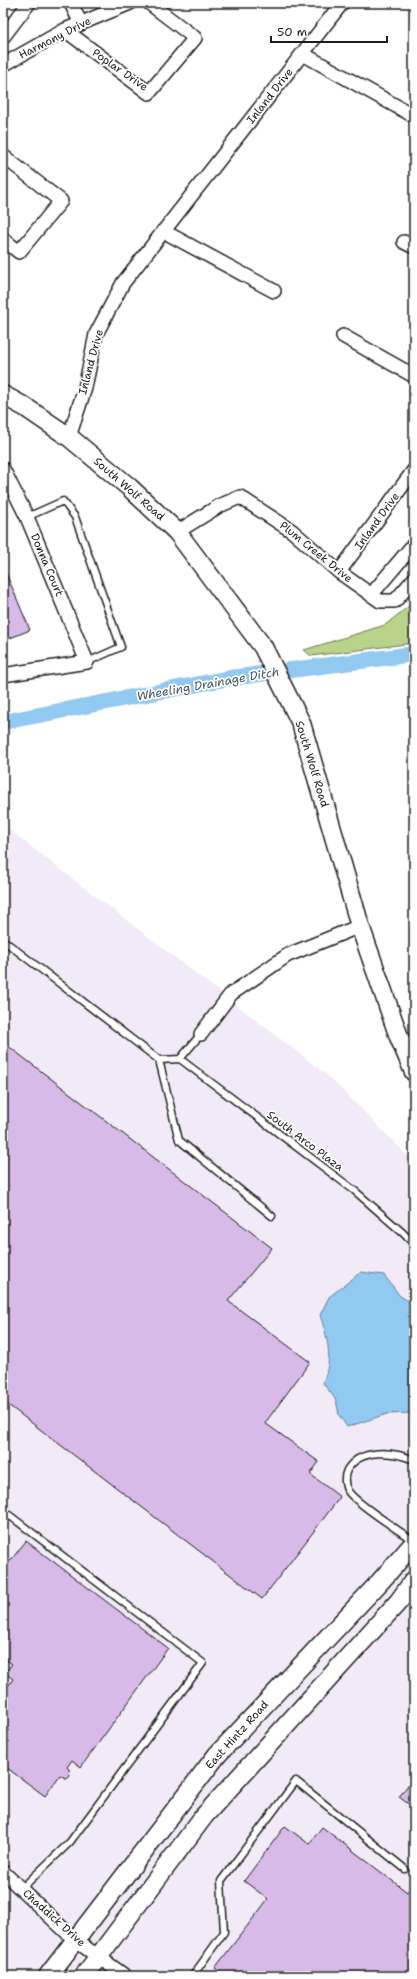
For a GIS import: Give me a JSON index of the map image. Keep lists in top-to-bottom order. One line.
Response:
{"streets":{"main road":["South Wolf Road","East Hintz Road"],"street":["Harmony Drive","Poplar Drive","Inland Drive","Plum Creek Drive","Donna Court","Chaddick Drive"],"lane":["South Arco Plaza"]},"crossings":[["Harmony Drive","Poplar Drive"],["Inland Drive","South Wolf Road"],["Inland Drive","Plum Creek Drive"],["South Wolf Road","Plum Creek Drive"],["East Hintz Road","Chaddick Drive"]],"water":["Wheeling Drainage Ditch"],"scale_bar":"50 m"}
